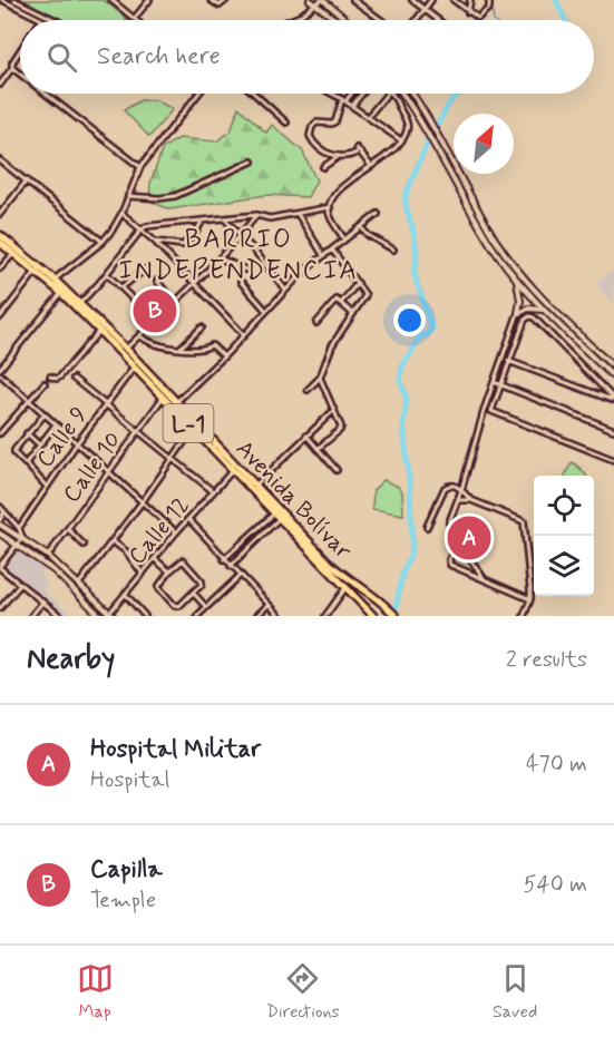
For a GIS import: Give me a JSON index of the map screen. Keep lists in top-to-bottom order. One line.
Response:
{"streets":{"main road":["L-1","Avenida Bolívar"],"street":["Calle 9","Calle 10","Calle 12"]},"crossings":[["Calle 9","Avenida Bolívar"],["Calle 10","Avenida Bolívar"],["Avenida Bolívar","Calle 12"]],"districts":["BARRIO INDEPENDENCIA"],"north":"top right","page":{"search":"Search here","pins":["B","A"],"heading":["Nearby","2 results"],"list":[{"mark":"A","name":"Hospital Militar","note":"Hospital","value":"470 m"},{"mark":"B","name":"Capilla","note":"Temple","value":"540 m"}],"nav":["Map","Directions","Saved"]}}
